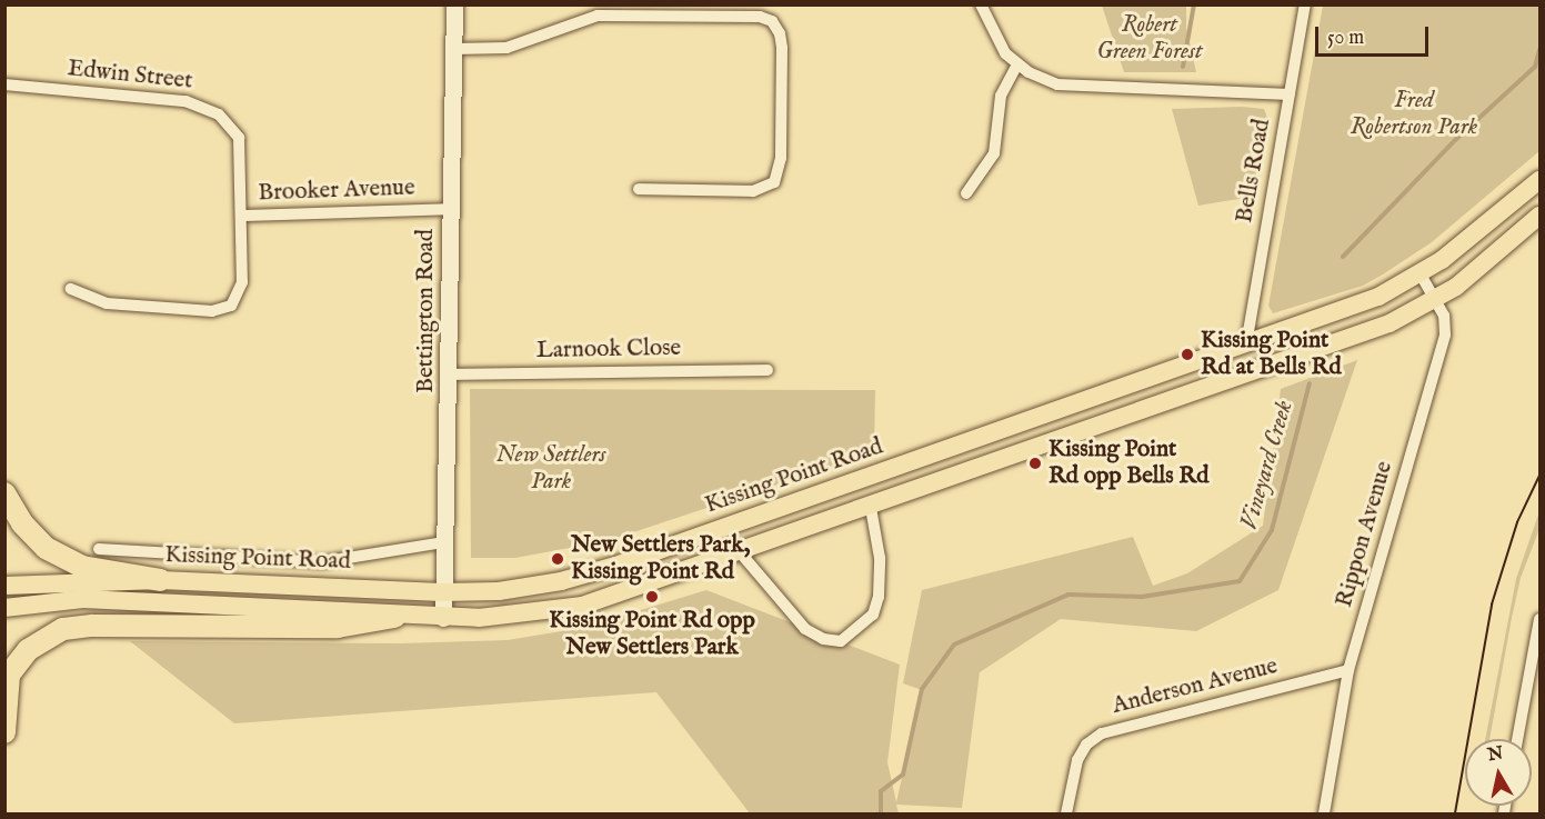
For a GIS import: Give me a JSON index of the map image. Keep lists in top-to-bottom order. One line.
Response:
{"streets":{"main road":["Bettington Road","Kissing Point Road"],"street":["Edwin Street","Bells Road","Brooker Avenue","Larnook Close","Rippon Avenue","Anderson Avenue"]},"crossings":[["Edwin Street","Brooker Avenue"],["Bells Road","Kissing Point Road"],["Brooker Avenue","Bettington Road"],["Bettington Road","Larnook Close"],["Bettington Road","Kissing Point Road"],["Kissing Point Road","Rippon Avenue"],["Rippon Avenue","Anderson Avenue"]],"water":["Vineyard Creek"],"parks":["Robert Green Forest","Fred Robertson Park","New Settlers Park"],"places":["Kissing Point Rd at Bells Rd","Kissing Point Rd opp Bells Rd","New Settlers Park, Kissing Point Rd","Kissing Point Rd opp New Settlers Park"],"scale_bar":"50 m","north":"top"}
